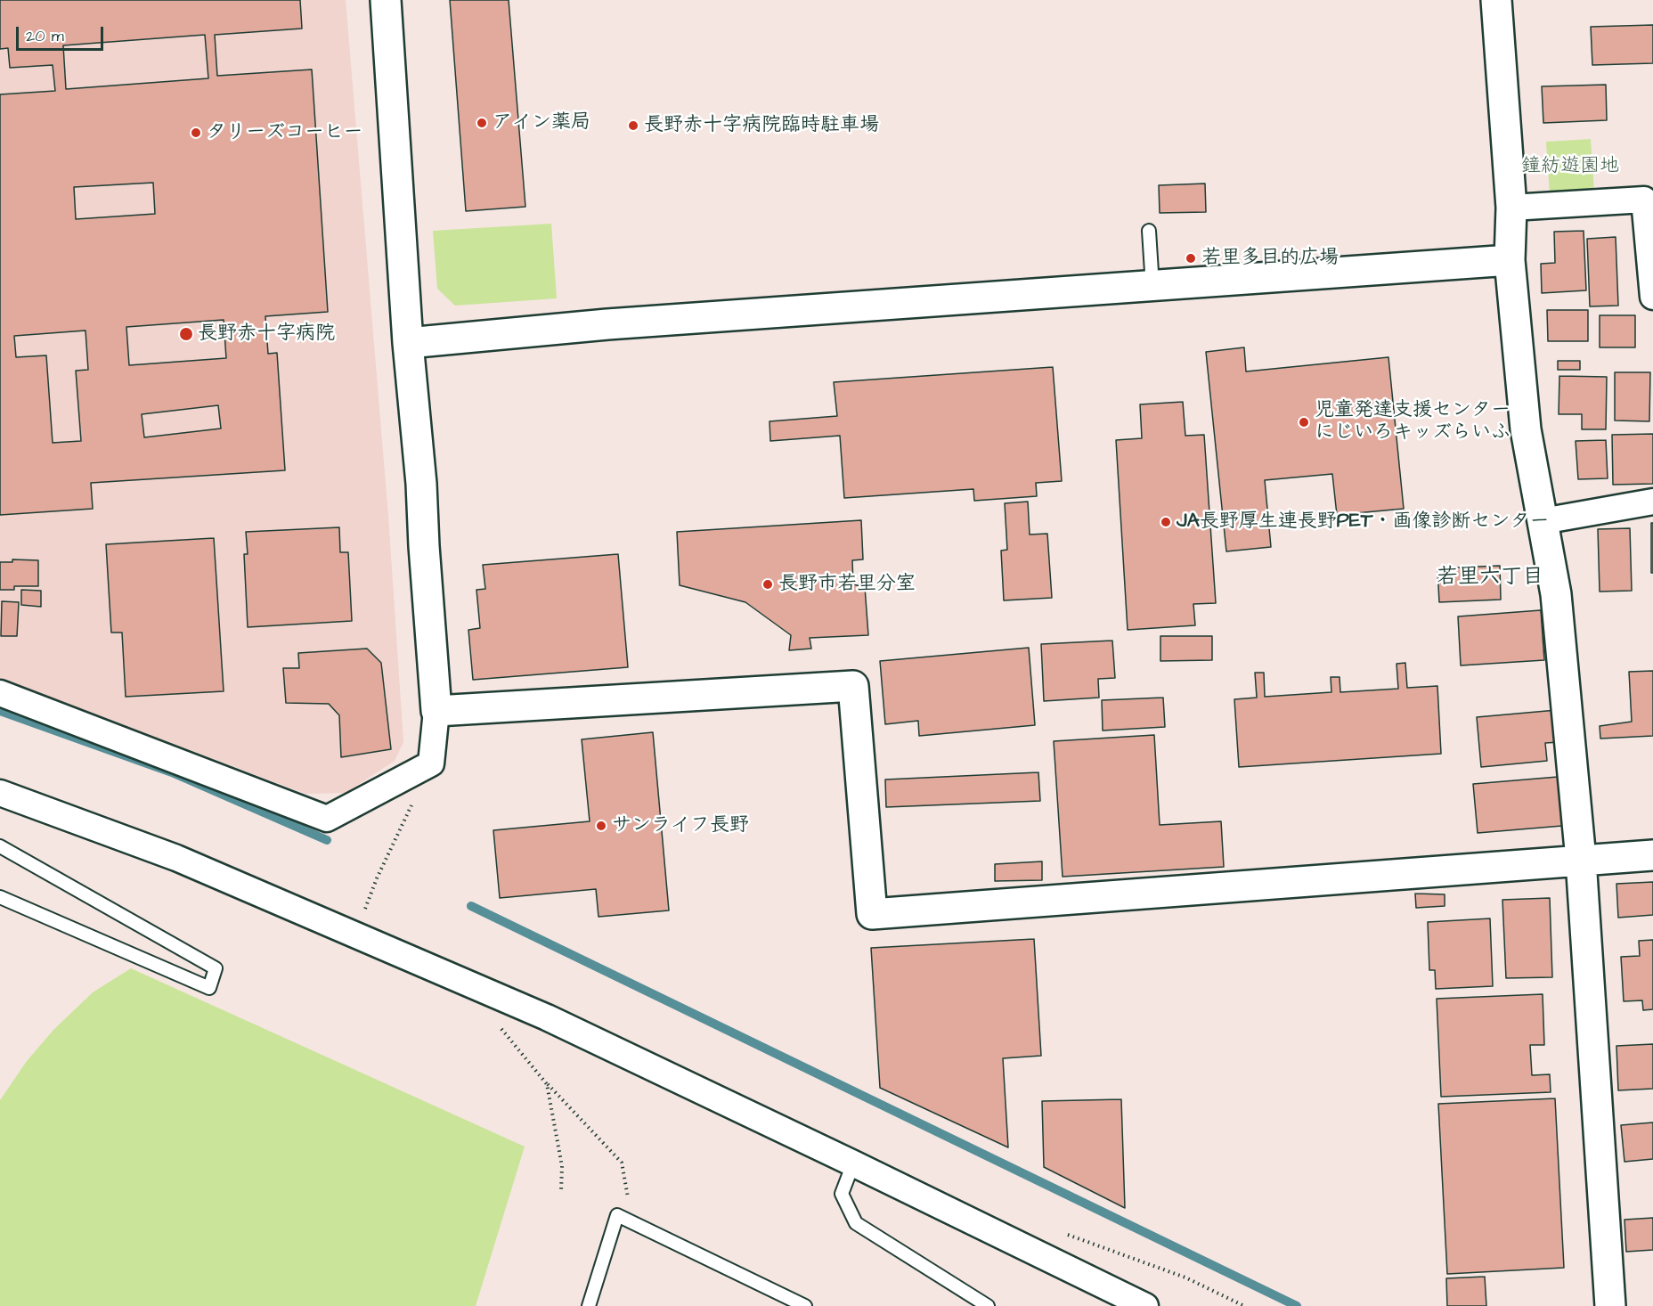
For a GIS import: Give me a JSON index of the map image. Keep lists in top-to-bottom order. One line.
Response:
{"districts":["若里六丁目"],"parks":["鐘紡遊園地"],"places":["アイン薬局","長野赤十字病院臨時駐車場","タリーズコーヒー","若里多目的広場","長野赤十字病院","児童発達支援センター にじいろキッズらいふ","JA長野厚生連長野PET・画像診断センター","長野市若里分室","サンライフ長野"],"scale_bar":"20 m"}
